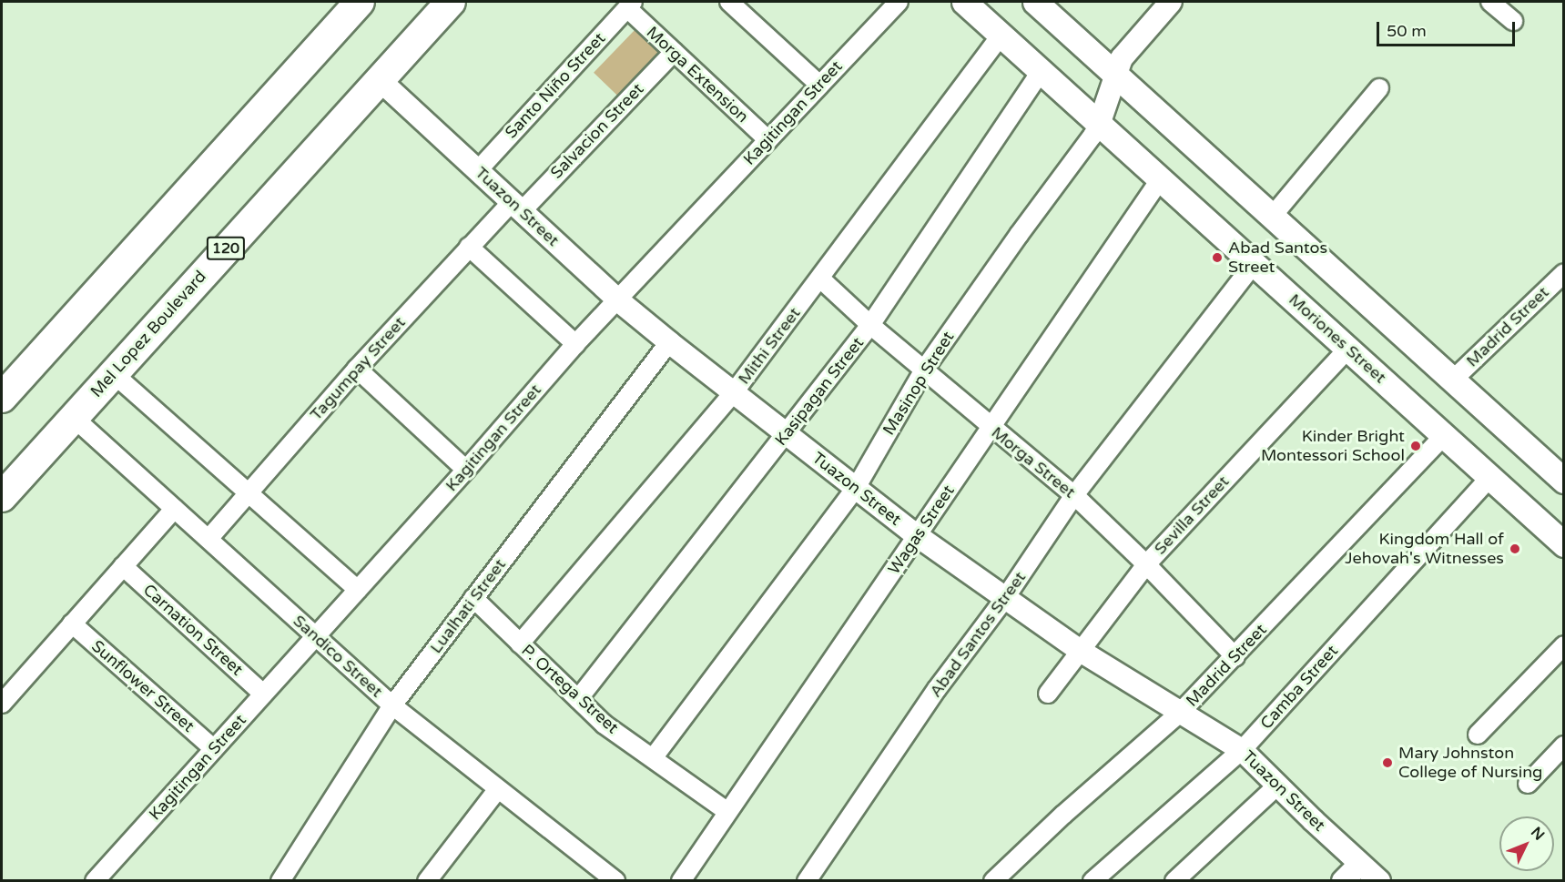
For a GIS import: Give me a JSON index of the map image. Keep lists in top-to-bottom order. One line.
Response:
{"streets":{"highway":["120","Mel Lopez Boulevard"],"main road":["Moriones Street"],"street":["Morga Extension","Santo Niño Street","Kagitingan Street","Salvacion Street","Tuazon Street","Madrid Street","Mithi Street","Tagumpay Street","Masinop Street","Kasipagan Street","Morga Street","Sevilla Street","Wagas Street","Lualhati Street","Carnation Street","Abad Santos Street","Sandico Street","Sunflower Street","Camba Street","P. Ortega Street"]},"crossings":[["Morga Extension","Santo Niño Street"],["Morga Extension","Kagitingan Street"],["Morga Extension","Salvacion Street"],["Santo Niño Street","Tuazon Street"],["Kagitingan Street","Tuazon Street"],["Kagitingan Street","Carnation Street"],["Kagitingan Street","Sandico Street"],["Kagitingan Street","Sunflower Street"],["Salvacion Street","Tuazon Street"],["Salvacion Street","Tagumpay Street"],["Tuazon Street","Madrid Street"],["Tuazon Street","Mel Lopez Boulevard"],["Tuazon Street","Mithi Street"],["Tuazon Street","Tagumpay Street"],["Tuazon Street","Masinop Street"],["Tuazon Street","Kasipagan Street"],["Tuazon Street","Sevilla Street"],["Tuazon Street","Wagas Street"],["Tuazon Street","Lualhati Street"],["Tuazon Street","Abad Santos Street"],["Tuazon Street","Camba Street"],["Madrid Street","Moriones Street"],["Madrid Street","Morga Street"],["Mel Lopez Boulevard","Sandico Street"],["Moriones Street","Mithi Street"],["Moriones Street","Masinop Street"],["Moriones Street","Kasipagan Street"],["Moriones Street","Sevilla Street"],["Moriones Street","Wagas Street"],["Moriones Street","Abad Santos Street"],["Moriones Street","Camba Street"],["Mithi Street","Morga Street"],["Mithi Street","P. Ortega Street"],["Tagumpay Street","Sandico Street"],["Masinop Street","Morga Street"],["Masinop Street","P. Ortega Street"],["Kasipagan Street","Morga Street"],["Kasipagan Street","P. Ortega Street"],["Morga Street","Sevilla Street"],["Morga Street","Wagas Street"],["Morga Street","Abad Santos Street"],["Wagas Street","P. Ortega Street"],["Lualhati Street","Sandico Street"],["Lualhati Street","P. Ortega Street"]],"places":["Abad Santos Street","Kinder Bright Montessori School","Kingdom Hall of Jehovah's Witnesses","Mary Johnston College of Nursing"],"scale_bar":"50 m","north":"top right"}
